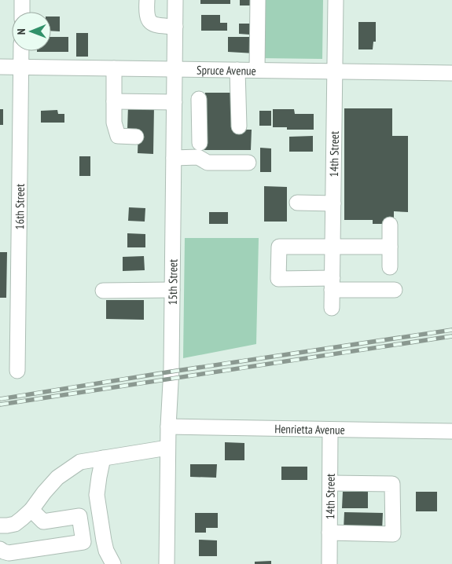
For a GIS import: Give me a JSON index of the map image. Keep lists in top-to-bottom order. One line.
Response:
{"streets":{"street":["Spruce Avenue","14th Street","16th Street","15th Street","Henrietta Avenue"]},"crossings":[["Spruce Avenue","14th Street"],["Spruce Avenue","16th Street"],["Spruce Avenue","15th Street"],["14th Street","Henrietta Avenue"],["15th Street","Henrietta Avenue"]],"north":"left"}
